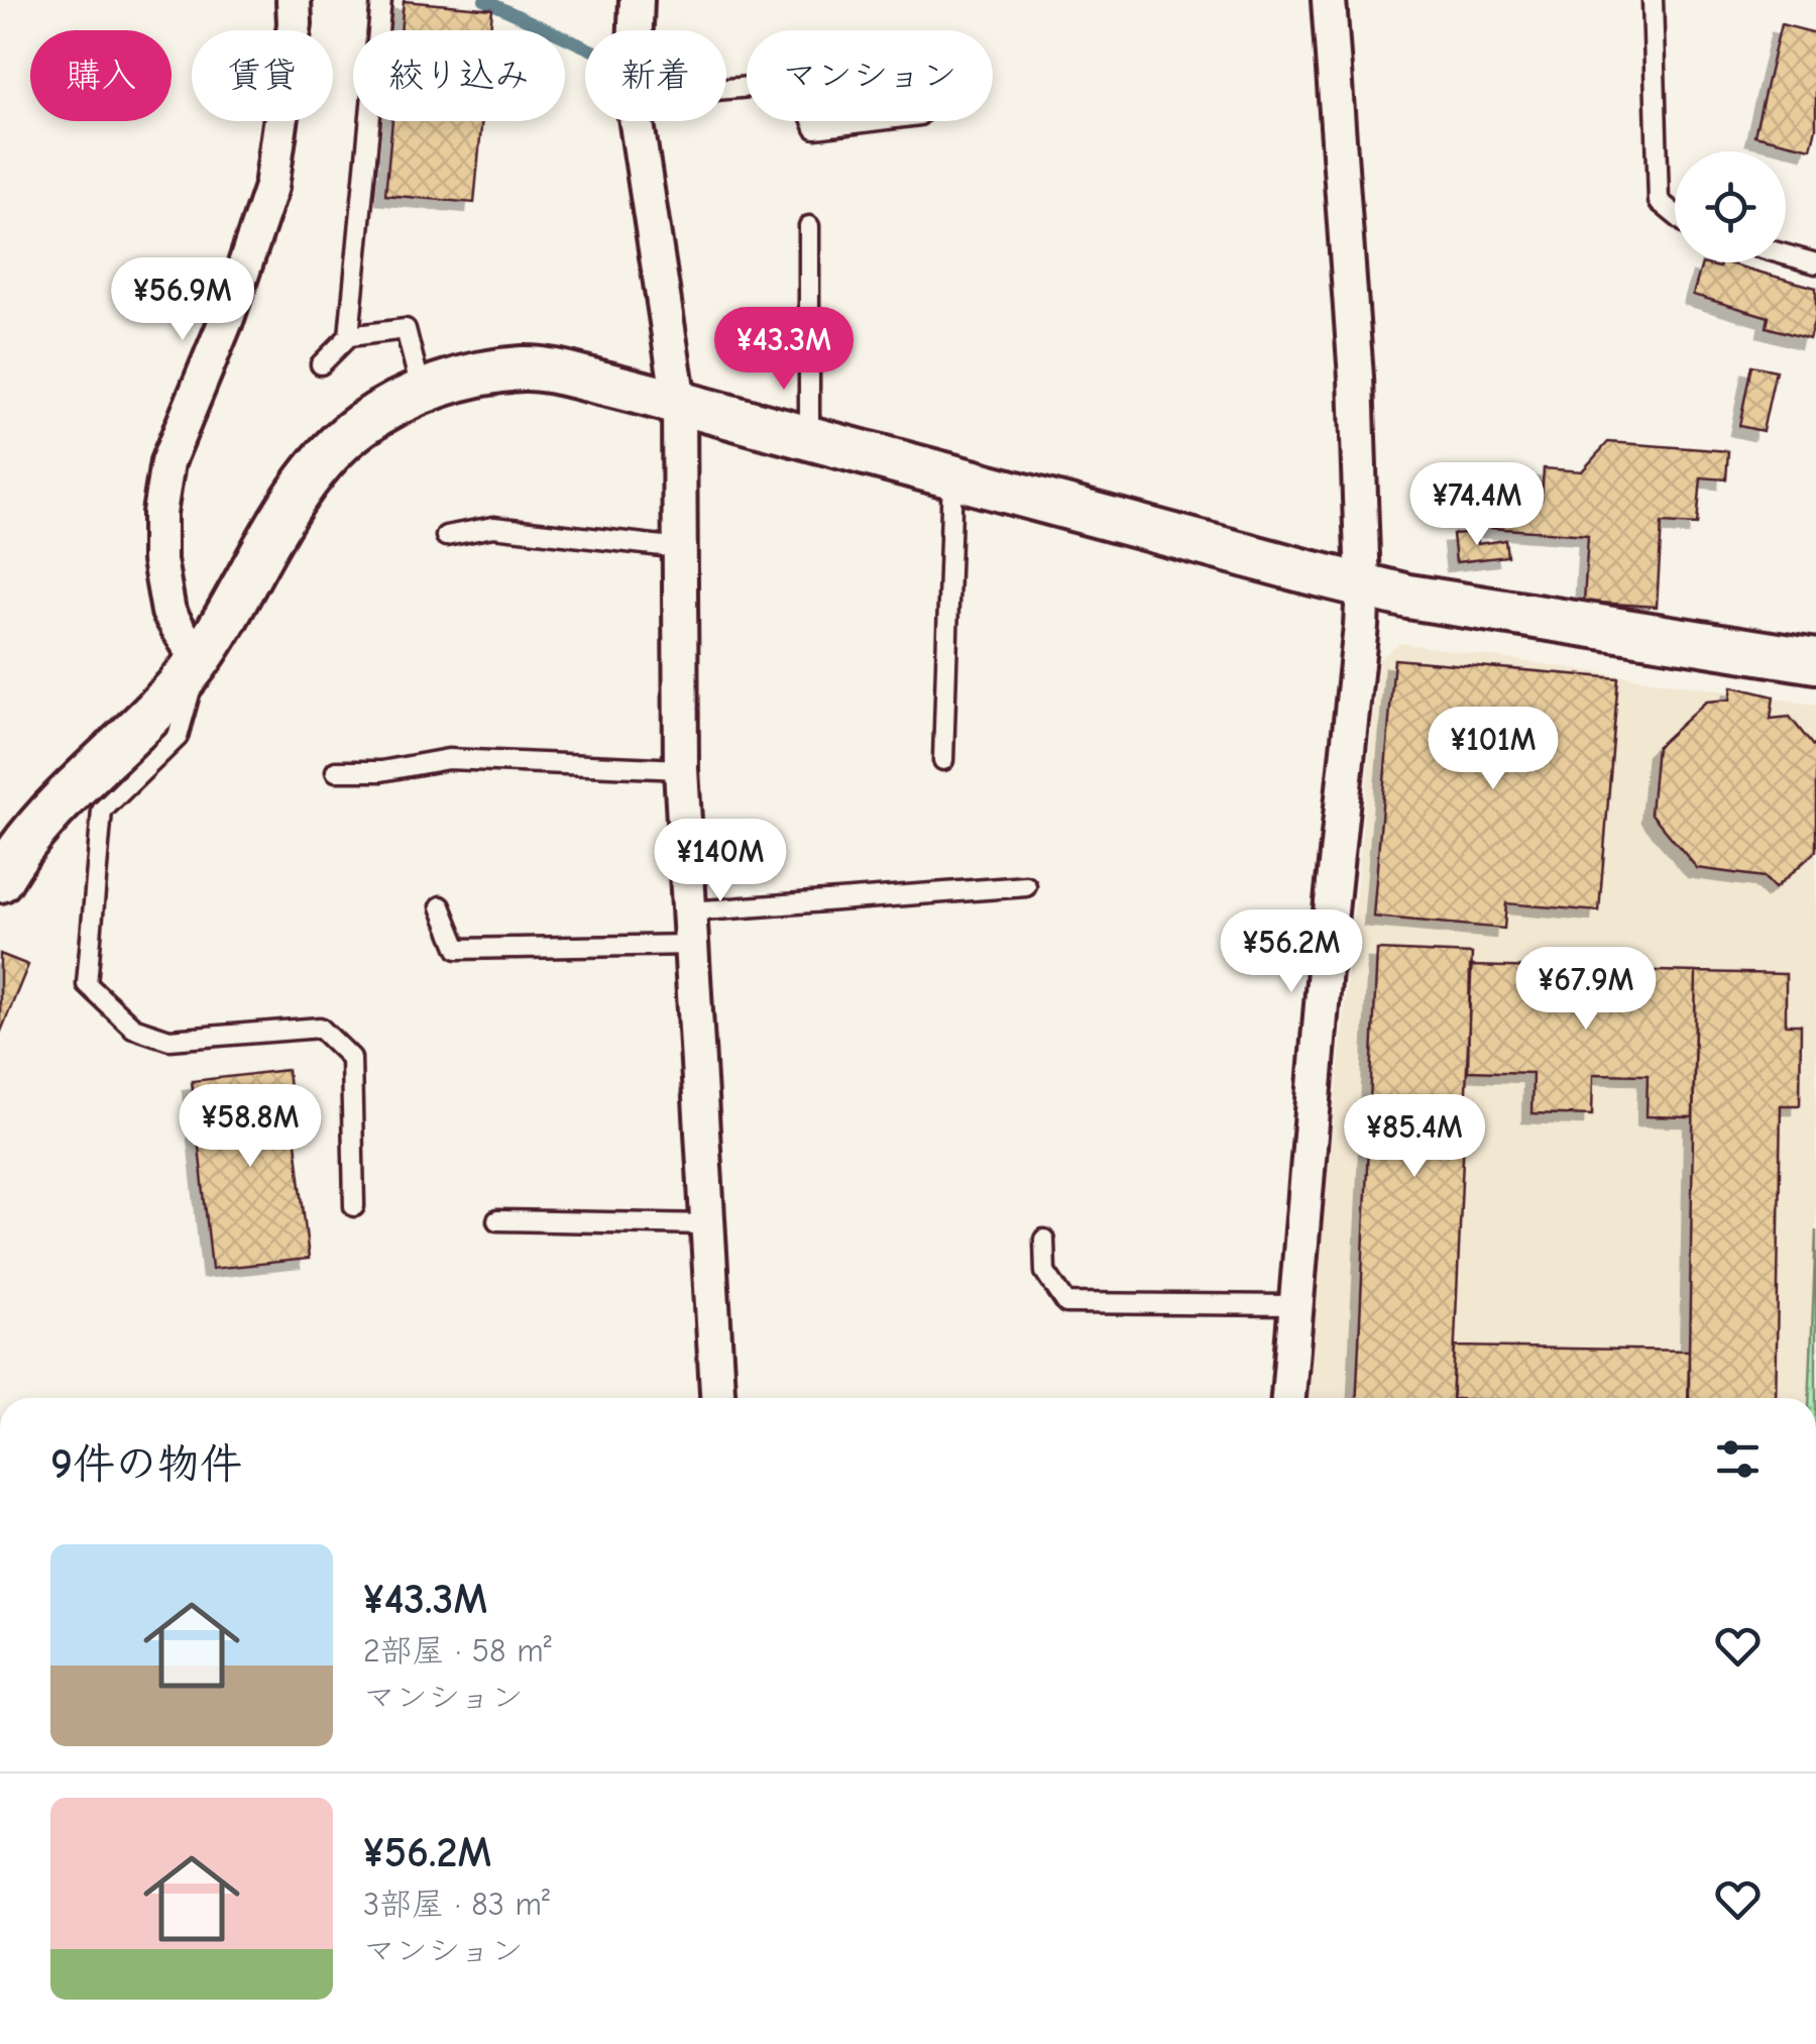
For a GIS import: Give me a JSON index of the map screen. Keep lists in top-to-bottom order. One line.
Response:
{"page":{"chip":["購入","賃貸","絞り込み","新着","マンション"],"price":["¥56.9M","¥43.3M","¥74.4M","¥101M","¥140M","¥56.2M","¥67.9M","¥58.8M","¥85.4M"],"heading":"9件の物件","list":[{"name":"¥43.3M","note":"2部屋 · 58 m² · マンション"},{"name":"¥56.2M","note":"3部屋 · 83 m² · マンション"}]}}
